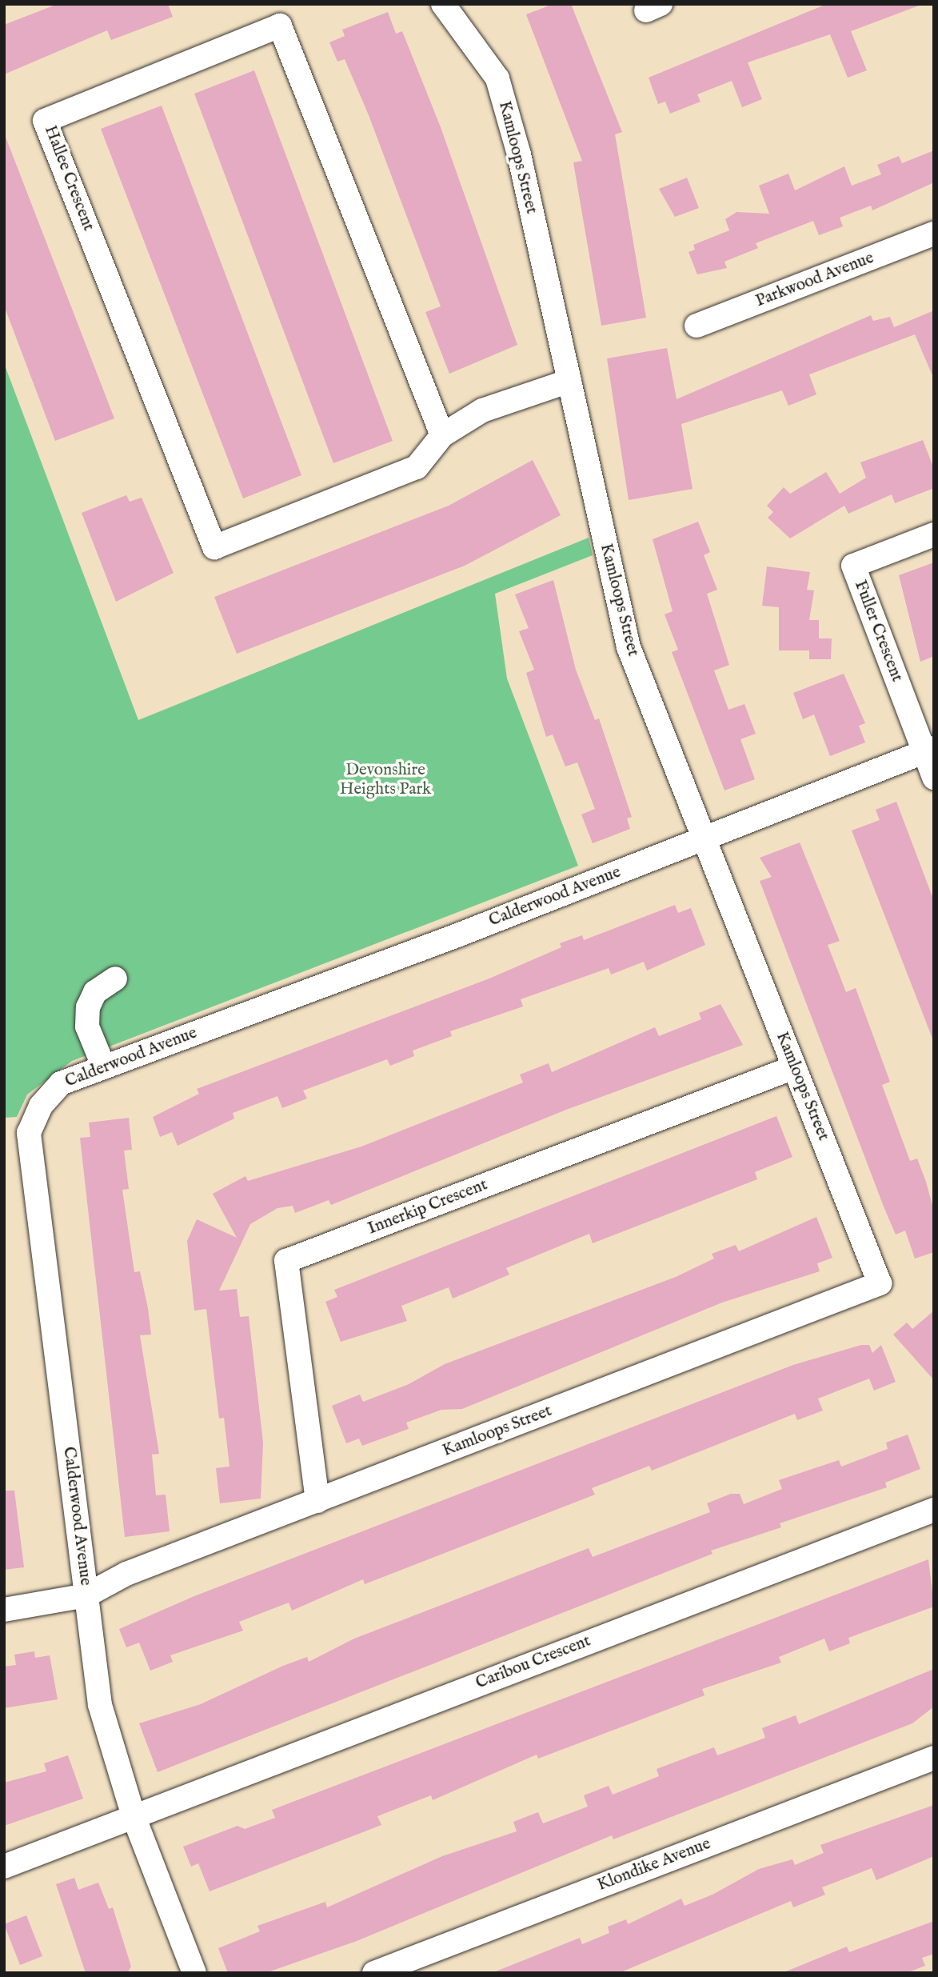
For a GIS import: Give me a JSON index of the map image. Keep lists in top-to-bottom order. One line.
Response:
{"streets":{"street":["Kamloops Street","Hallee Crescent","Parkwood Avenue","Fuller Crescent","Calderwood Avenue","Innerkip Crescent","Caribou Crescent","Klondike Avenue"]},"crossings":[["Kamloops Street","Hallee Crescent"],["Kamloops Street","Calderwood Avenue"],["Kamloops Street","Innerkip Crescent"],["Fuller Crescent","Calderwood Avenue"],["Calderwood Avenue","Caribou Crescent"]],"parks":["Devonshire Heights Park"]}
